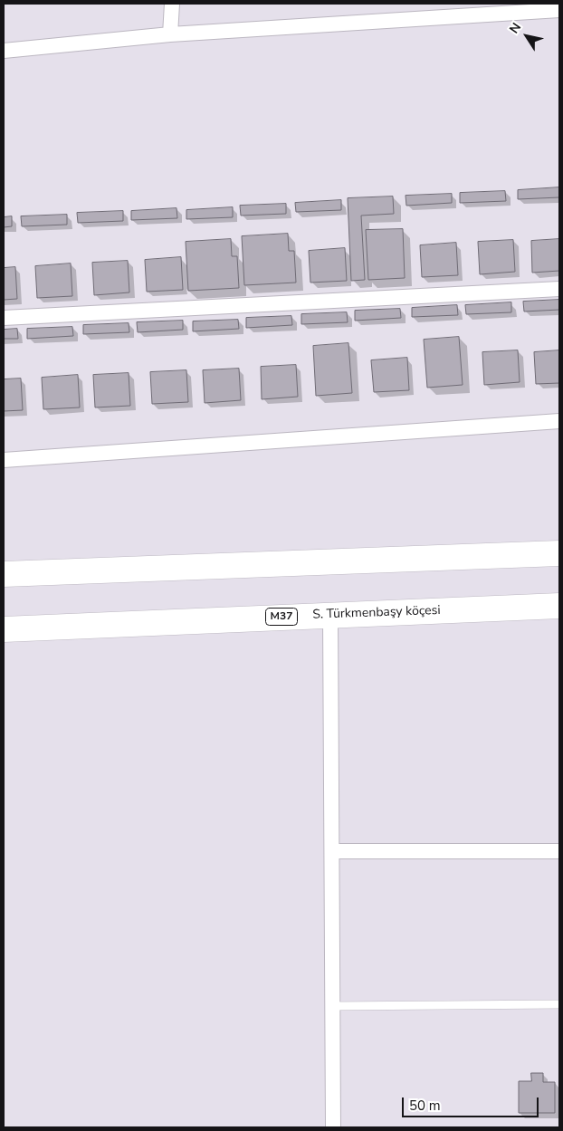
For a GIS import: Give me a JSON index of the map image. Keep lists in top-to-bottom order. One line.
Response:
{"streets":{"highway":["S. Türkmenbaşy köçesi","M37"]},"scale_bar":"50 m","north":"top left"}
